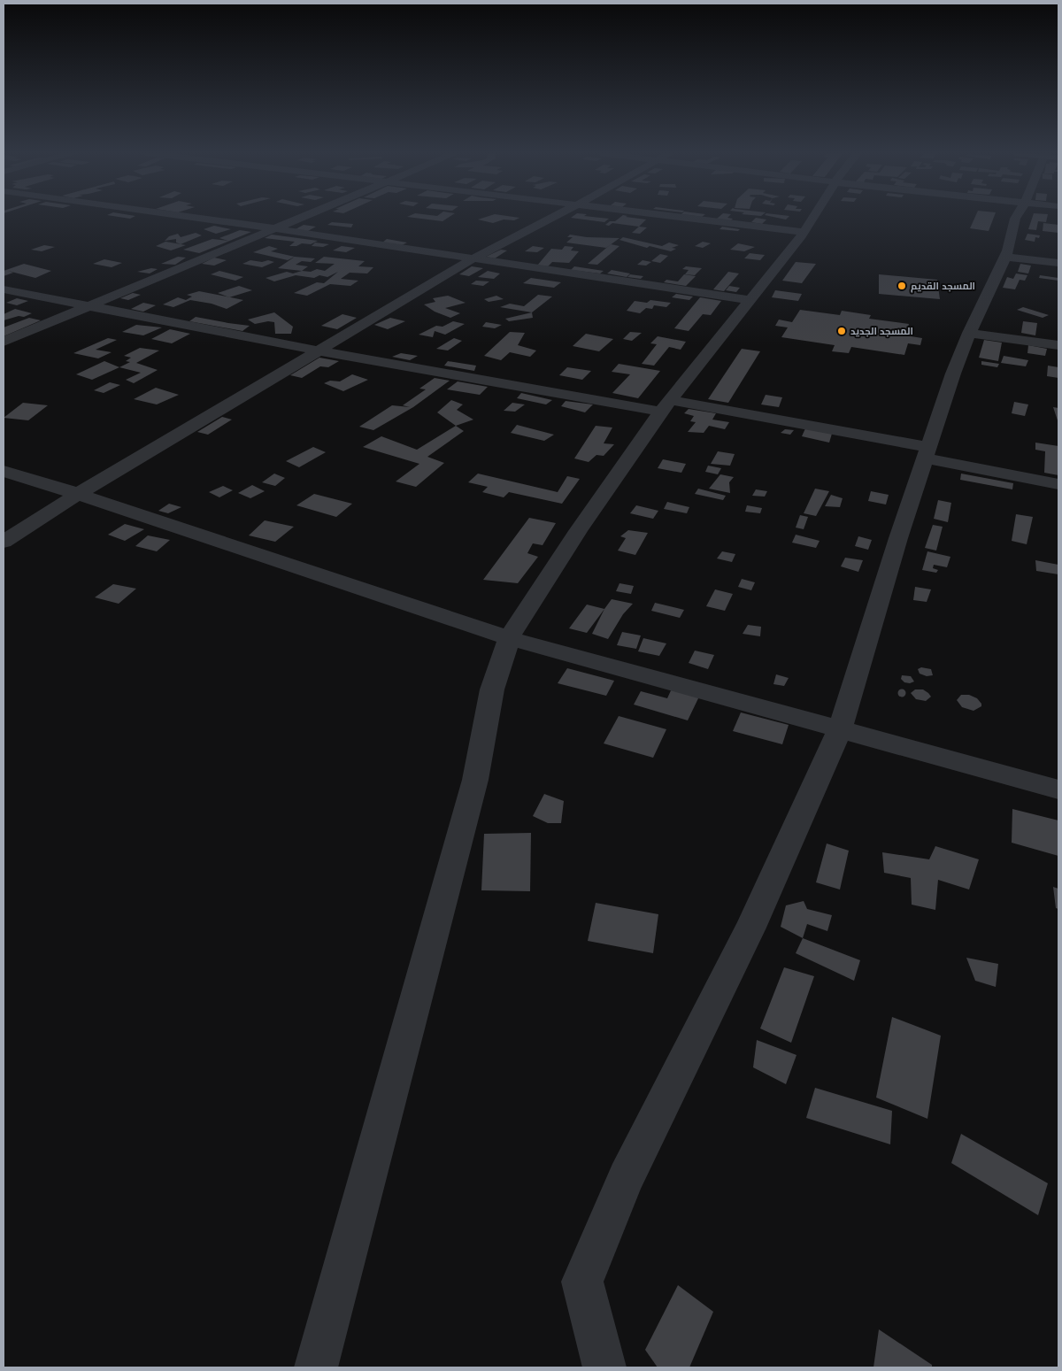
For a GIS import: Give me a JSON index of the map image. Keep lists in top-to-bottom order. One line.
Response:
{"places":["المسجد القديم","المسجد الجديد"]}
